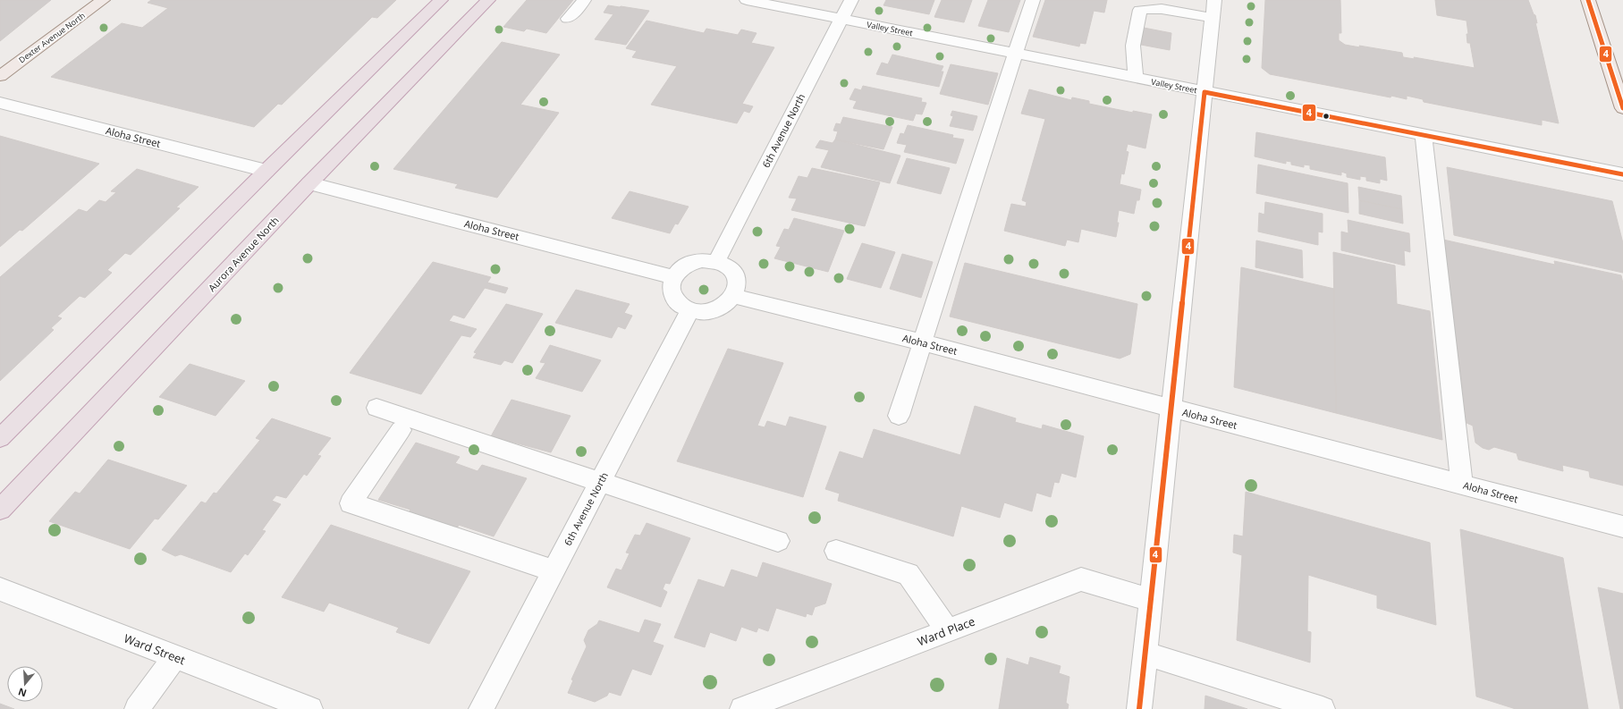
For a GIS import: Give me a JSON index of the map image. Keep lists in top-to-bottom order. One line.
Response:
{"streets":{"highway":["Aurora Avenue North"],"main road":["Dexter Avenue North"],"street":["Valley Street","6th Avenue North","Aloha Street","Ward Place","Ward Street"]},"crossings":[["Valley Street","6th Avenue North"],["6th Avenue North","Aloha Street"],["Aloha Street","Aurora Avenue North"]],"lines":["transit line 4"],"north":"bottom"}
